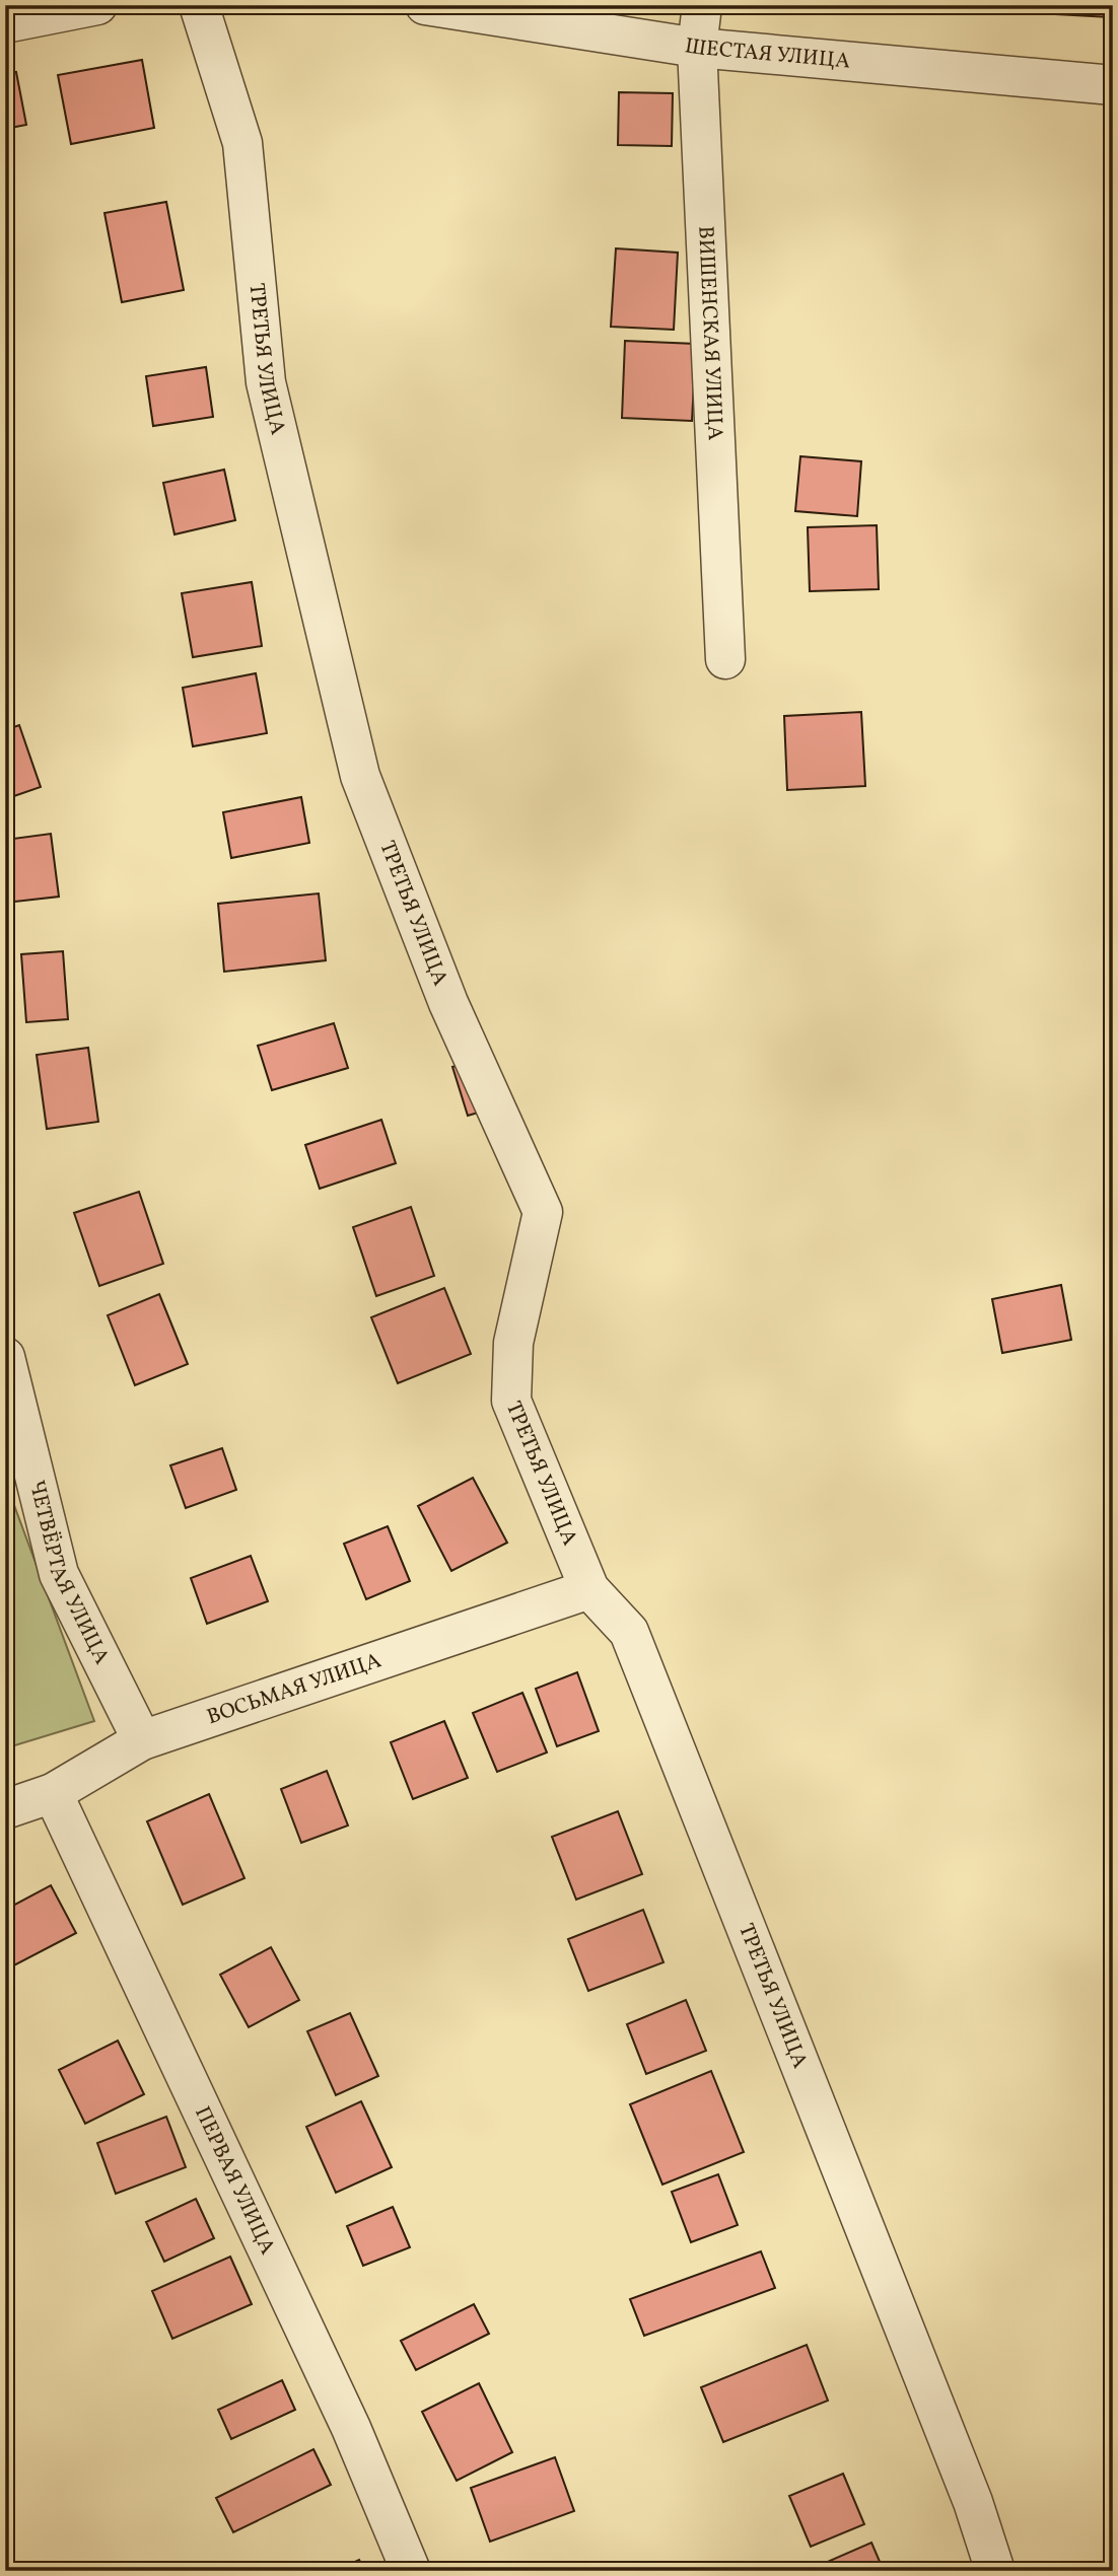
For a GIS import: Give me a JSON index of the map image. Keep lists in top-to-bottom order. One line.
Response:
{"streets":{"street":["ШЕСТАЯ УЛИЦА","ВИШЕНСКАЯ УЛИЦА","ТРЕТЬЯ УЛИЦА","ЧЕТВЁРТАЯ УЛИЦА","ВОСЬМАЯ УЛИЦА","ПЕРВАЯ УЛИЦА"]},"crossings":[["ШЕСТАЯ УЛИЦА","ВИШЕНСКАЯ УЛИЦА"],["ТРЕТЬЯ УЛИЦА","ВОСЬМАЯ УЛИЦА"],["ЧЕТВЁРТАЯ УЛИЦА","ВОСЬМАЯ УЛИЦА"],["ВОСЬМАЯ УЛИЦА","ПЕРВАЯ УЛИЦА"]]}
